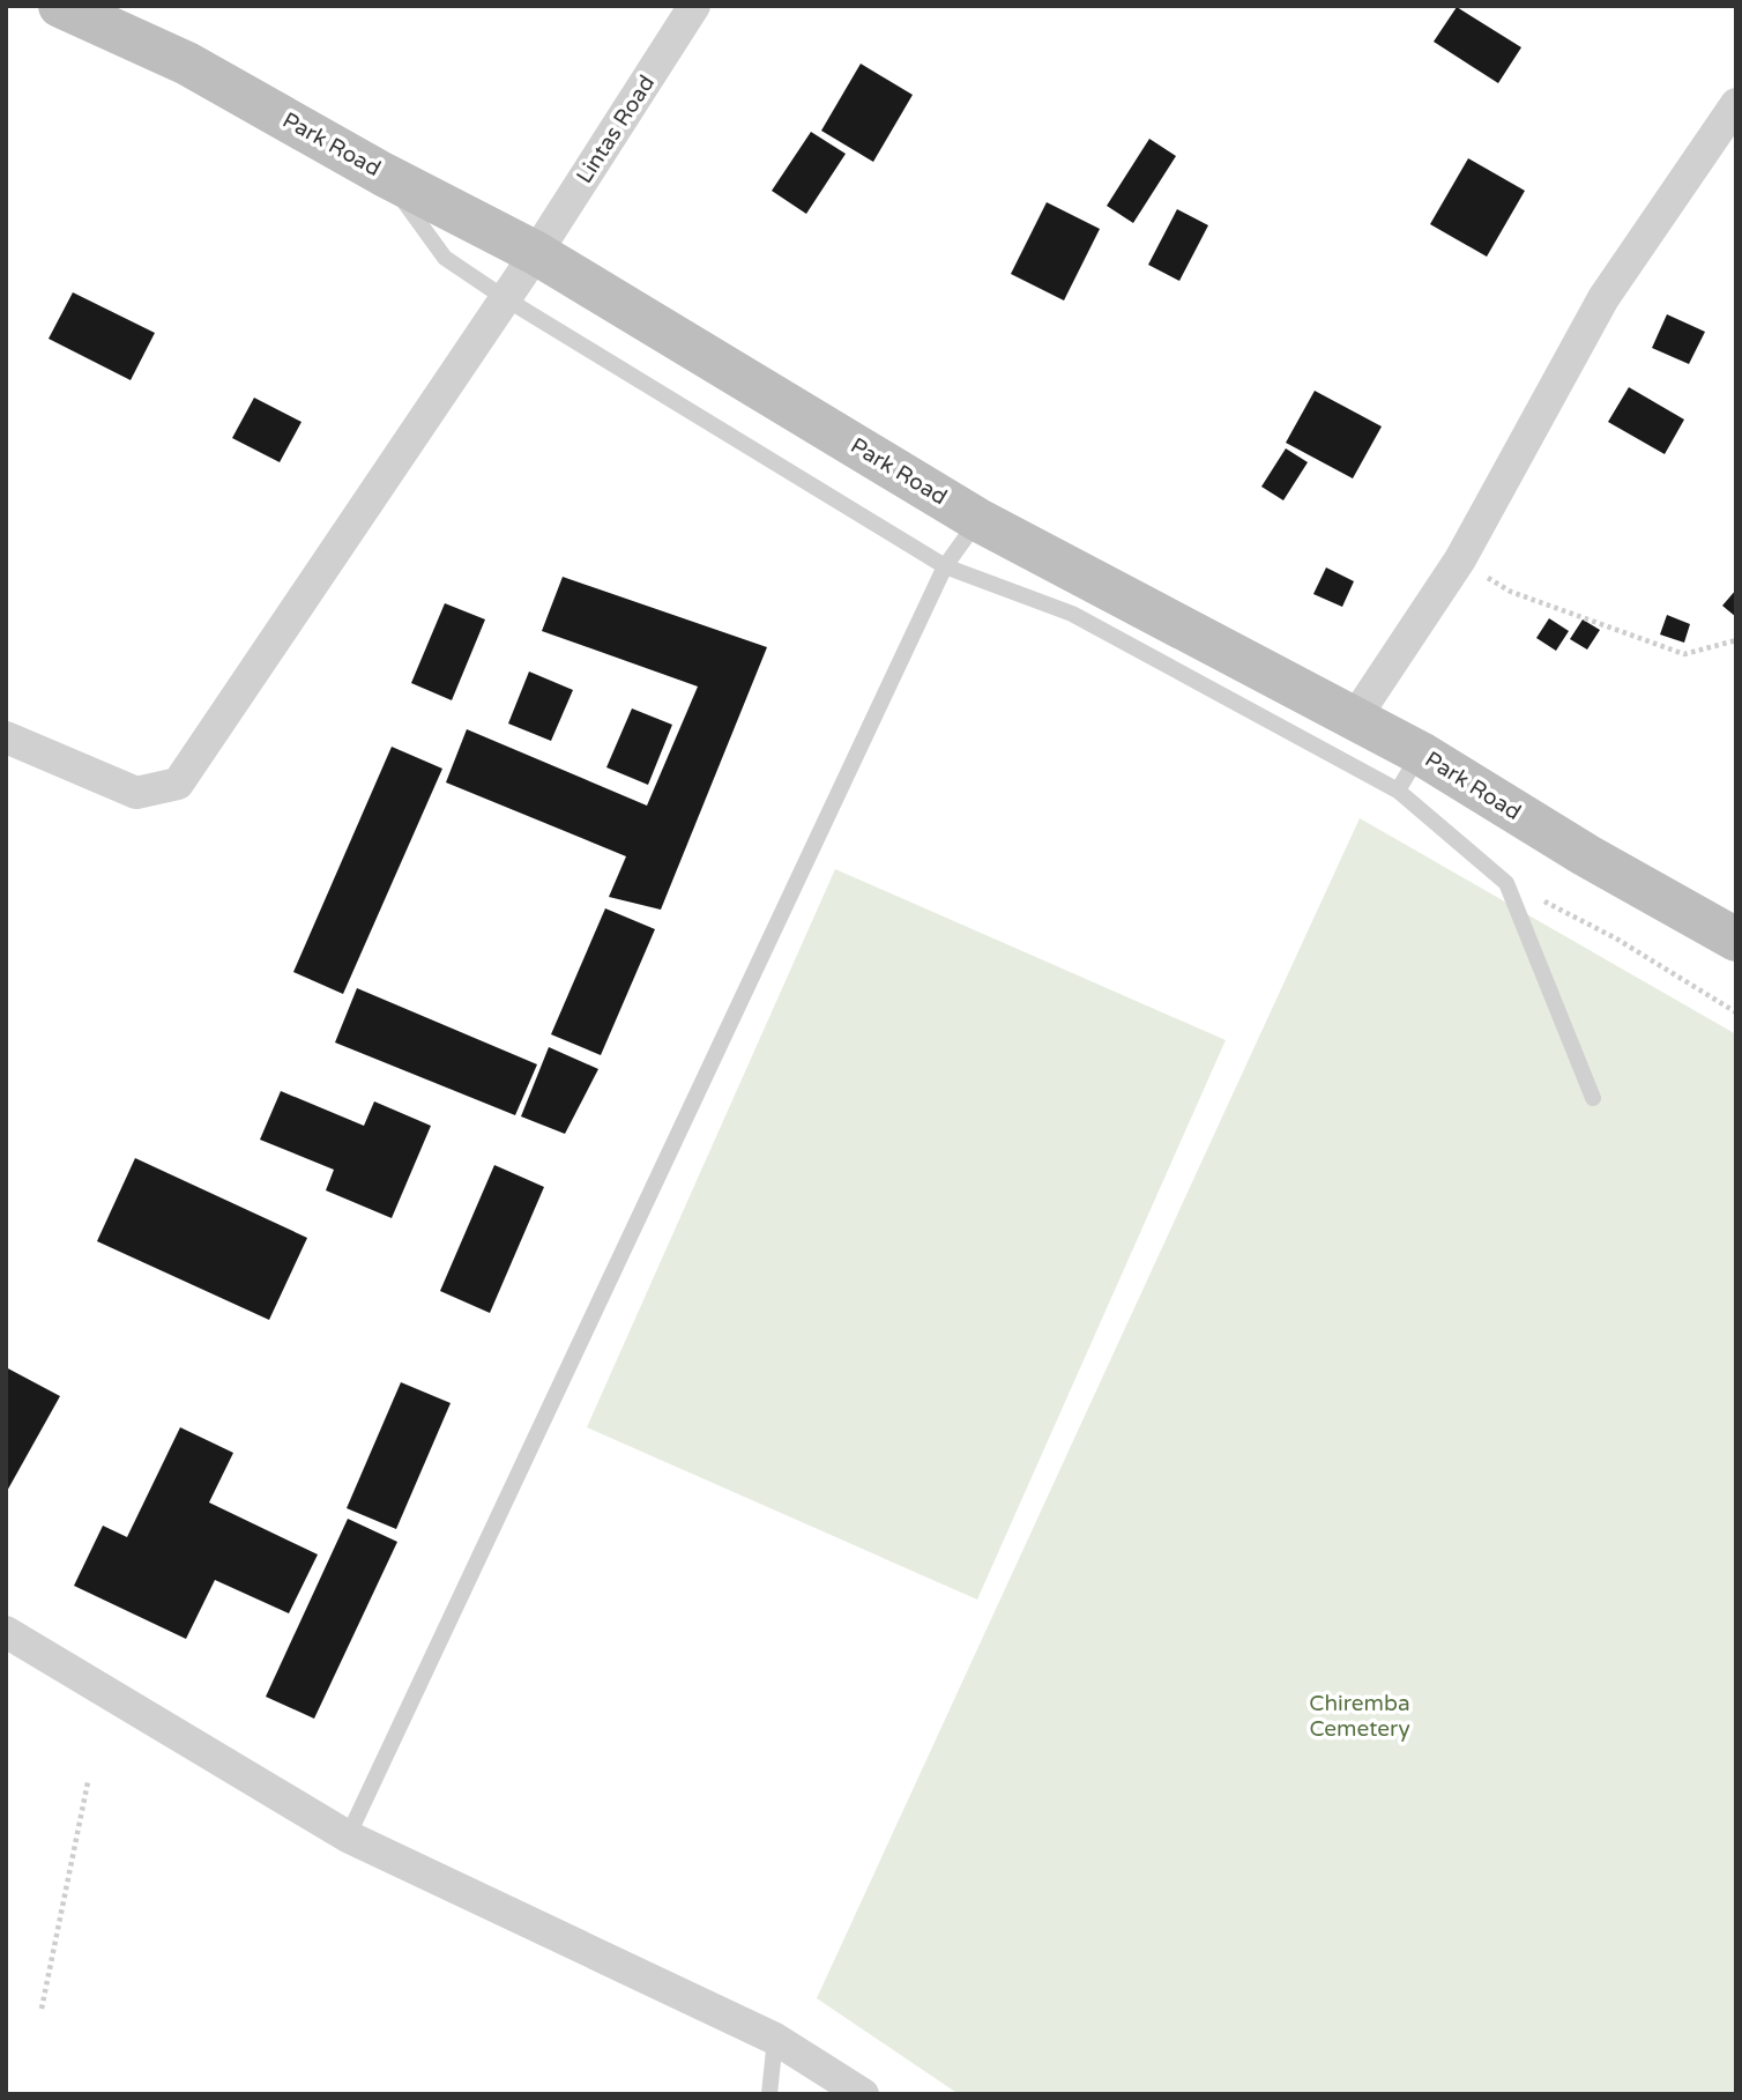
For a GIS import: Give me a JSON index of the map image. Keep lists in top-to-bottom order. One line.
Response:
{"streets":{"street":["Lintas Road","Park Road"]},"crossings":[["Lintas Road","Park Road"]],"parks":["Chiremba Cemetery"]}
